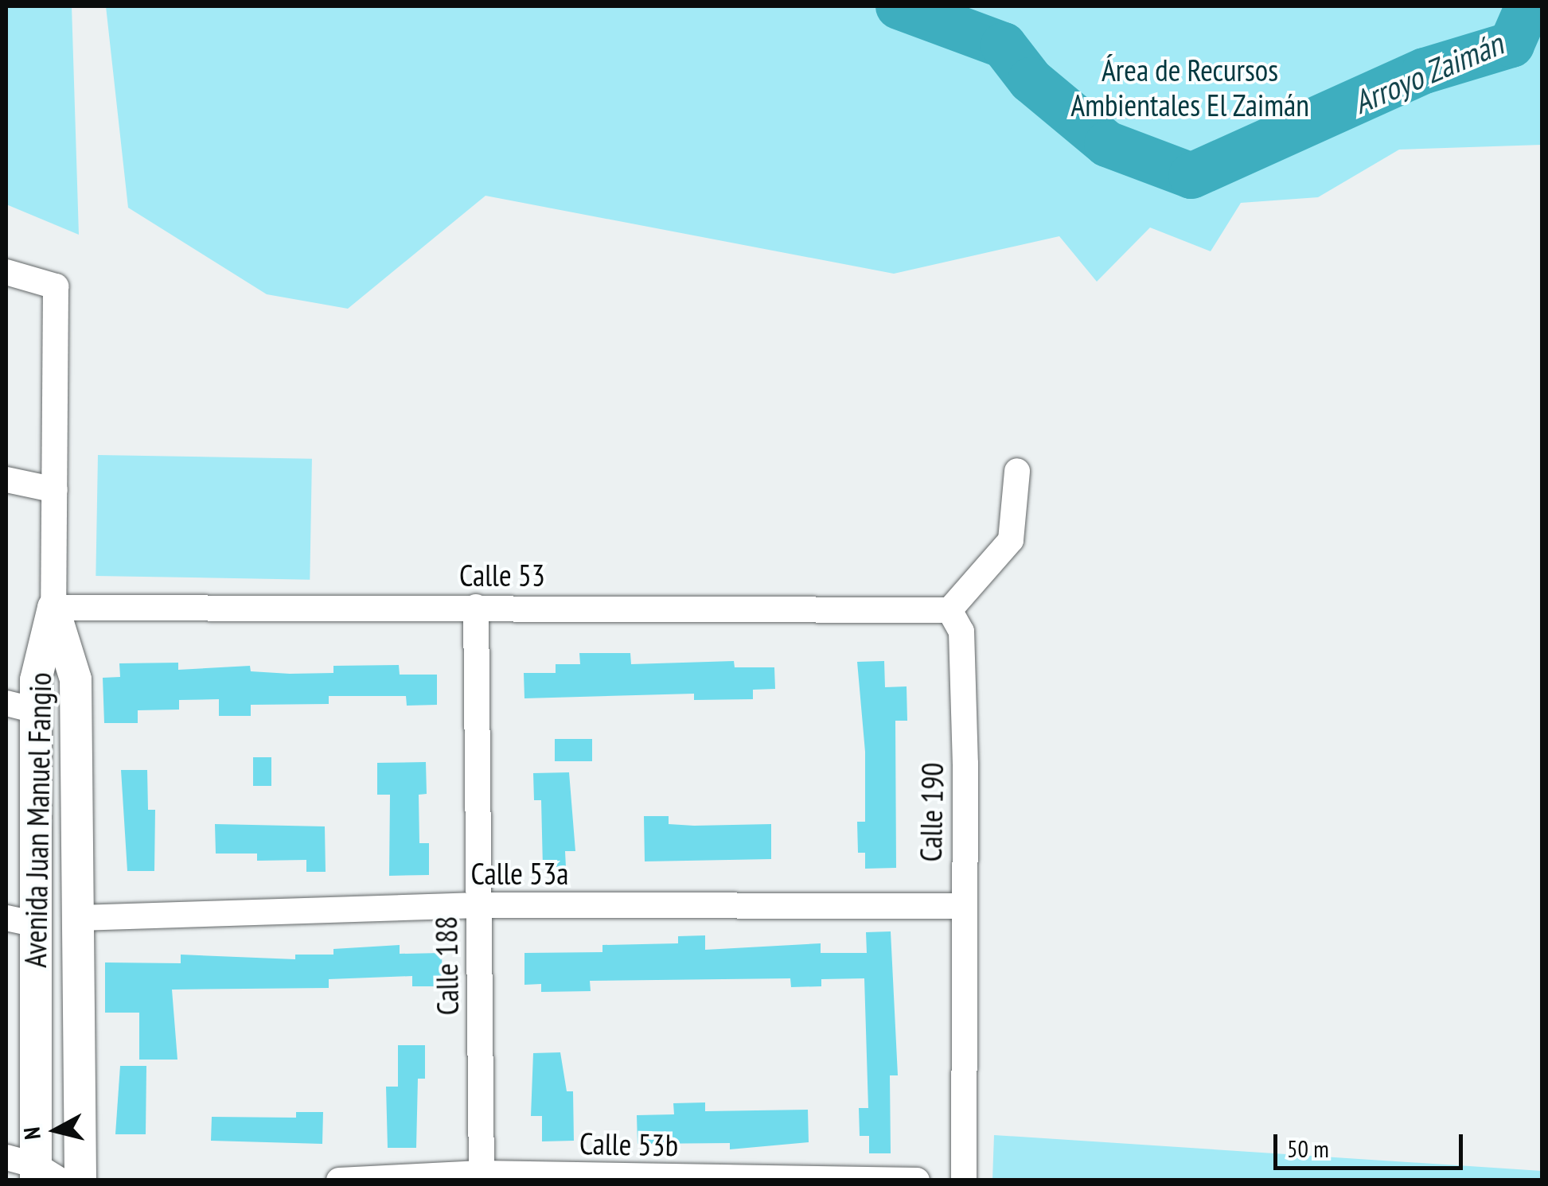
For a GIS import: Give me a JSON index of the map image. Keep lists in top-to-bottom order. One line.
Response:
{"streets":{"main road":["Avenida Juan Manuel Fangio"],"street":["Calle 53","Calle 190","Calle 53a","Calle 188","Calle 53b"]},"crossings":[["Calle 53","Calle 190"],["Calle 53","Avenida Juan Manuel Fangio"],["Calle 53","Calle 188"],["Calle 190","Calle 53a"],["Avenida Juan Manuel Fangio","Calle 53a"],["Calle 53a","Calle 188"],["Calle 188","Calle 53b"]],"water":["Arroyo Zaimán"],"parks":["Área de Recursos Ambientales El Zaimán"],"scale_bar":"50 m","north":"left"}
